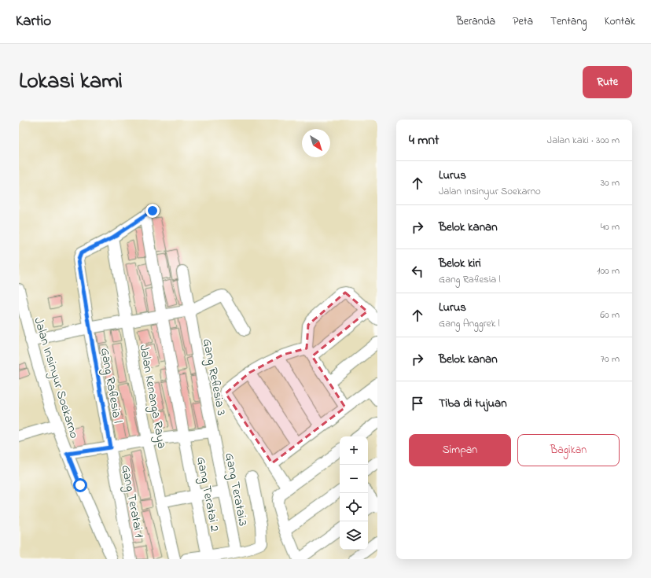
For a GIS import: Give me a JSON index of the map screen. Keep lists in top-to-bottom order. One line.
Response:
{"streets":{"street":["Gang Reflesia 3","Jalan Insinyur Soekarno","Gang Raflesia l","Jalan Kenanga Raya","Gang Teratai.3","Gang Teratai 2","Gang Teratai 1"]},"crossings":[["Gang Reflesia 3","Gang Teratai.3"],["Gang Raflesia l","Jalan Kenanga Raya"],["Gang Raflesia l","Gang Teratai 2"],["Gang Raflesia l","Gang Teratai 1"],["Jalan Kenanga Raya","Gang Teratai 2"]],"north":"bottom right","page":{"header":"Kartio","nav":["Beranda","Peta","Tentang","Kontak"],"title":"Lokasi kami","buttons":["Rute",["Simpan","Bagikan"]],"heading":["4 mnt","Jalan kaki · 300 m"],"list":[["Lurus","Jalan Insinyur Soekarno","30 m"],["Belok kanan","40 m"],["Belok kiri","Gang Raflesia l","100 m"],["Lurus","Gang Anggrek l","60 m"],["Belok kanan","70 m"],"Tiba di tujuan"],"map_buttons":["+","−"]}}
